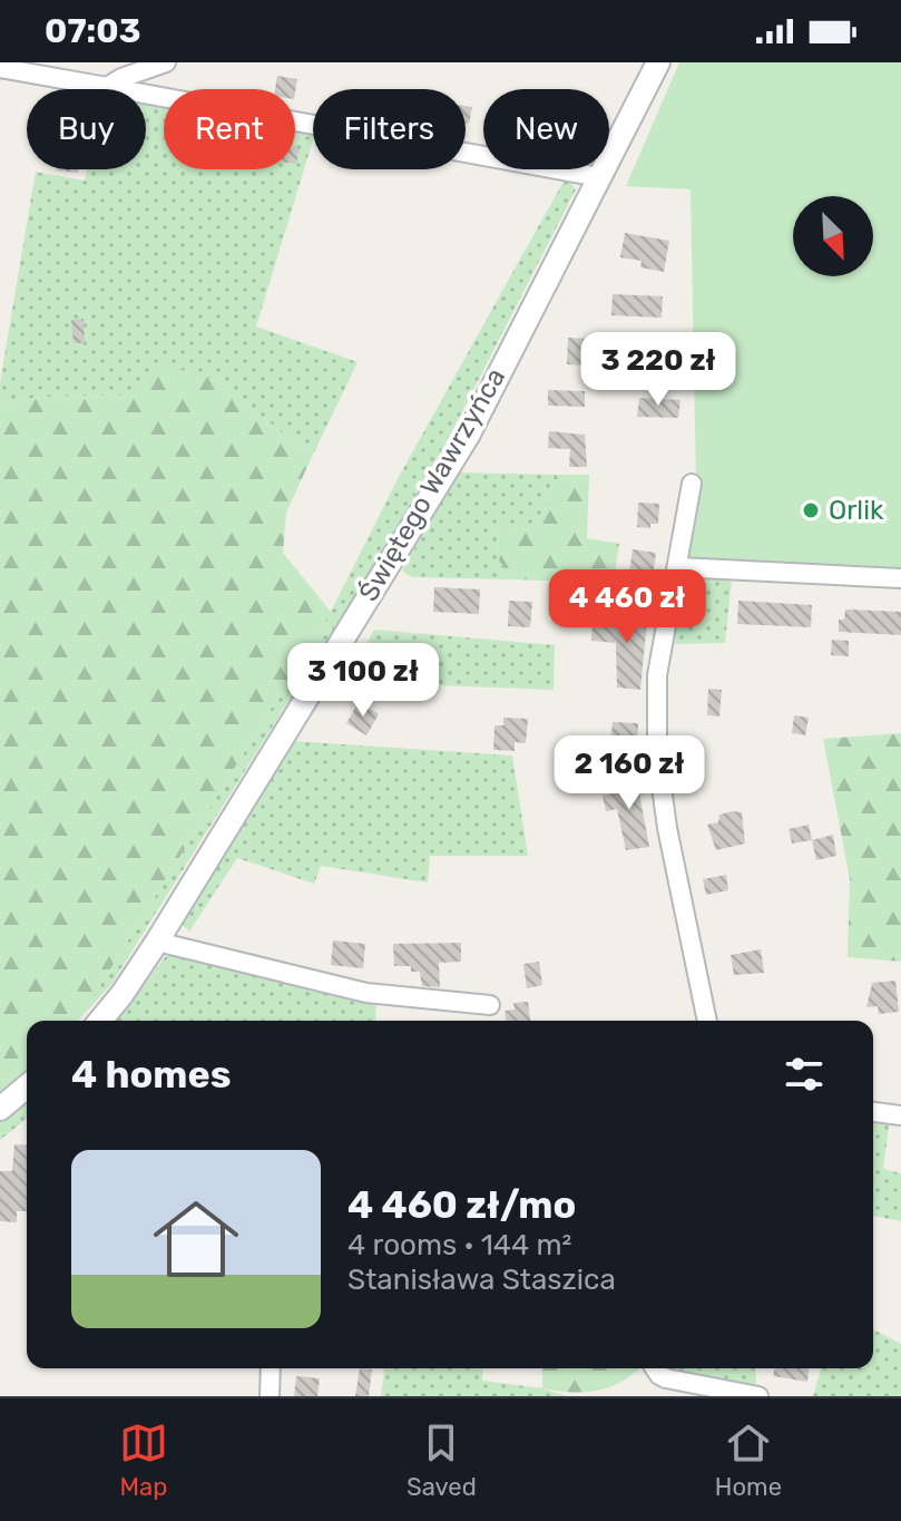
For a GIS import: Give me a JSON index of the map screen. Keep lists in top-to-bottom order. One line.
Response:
{"streets":{"street":["Świętego Wawrzyńca"]},"places":["Orlik"],"north":"bottom right","page":{"status":"07:03","chip":["Buy","Rent","Filters","New"],"price":["3 220 zł","4 460 zł","3 100 zł","2 160 zł"],"heading":"4 homes","list":[{"name":"4 460 zł/mo","note":"4 rooms · 144 m² · Stanisława Staszica"}],"tabs":["Map","Saved","Home"]}}
